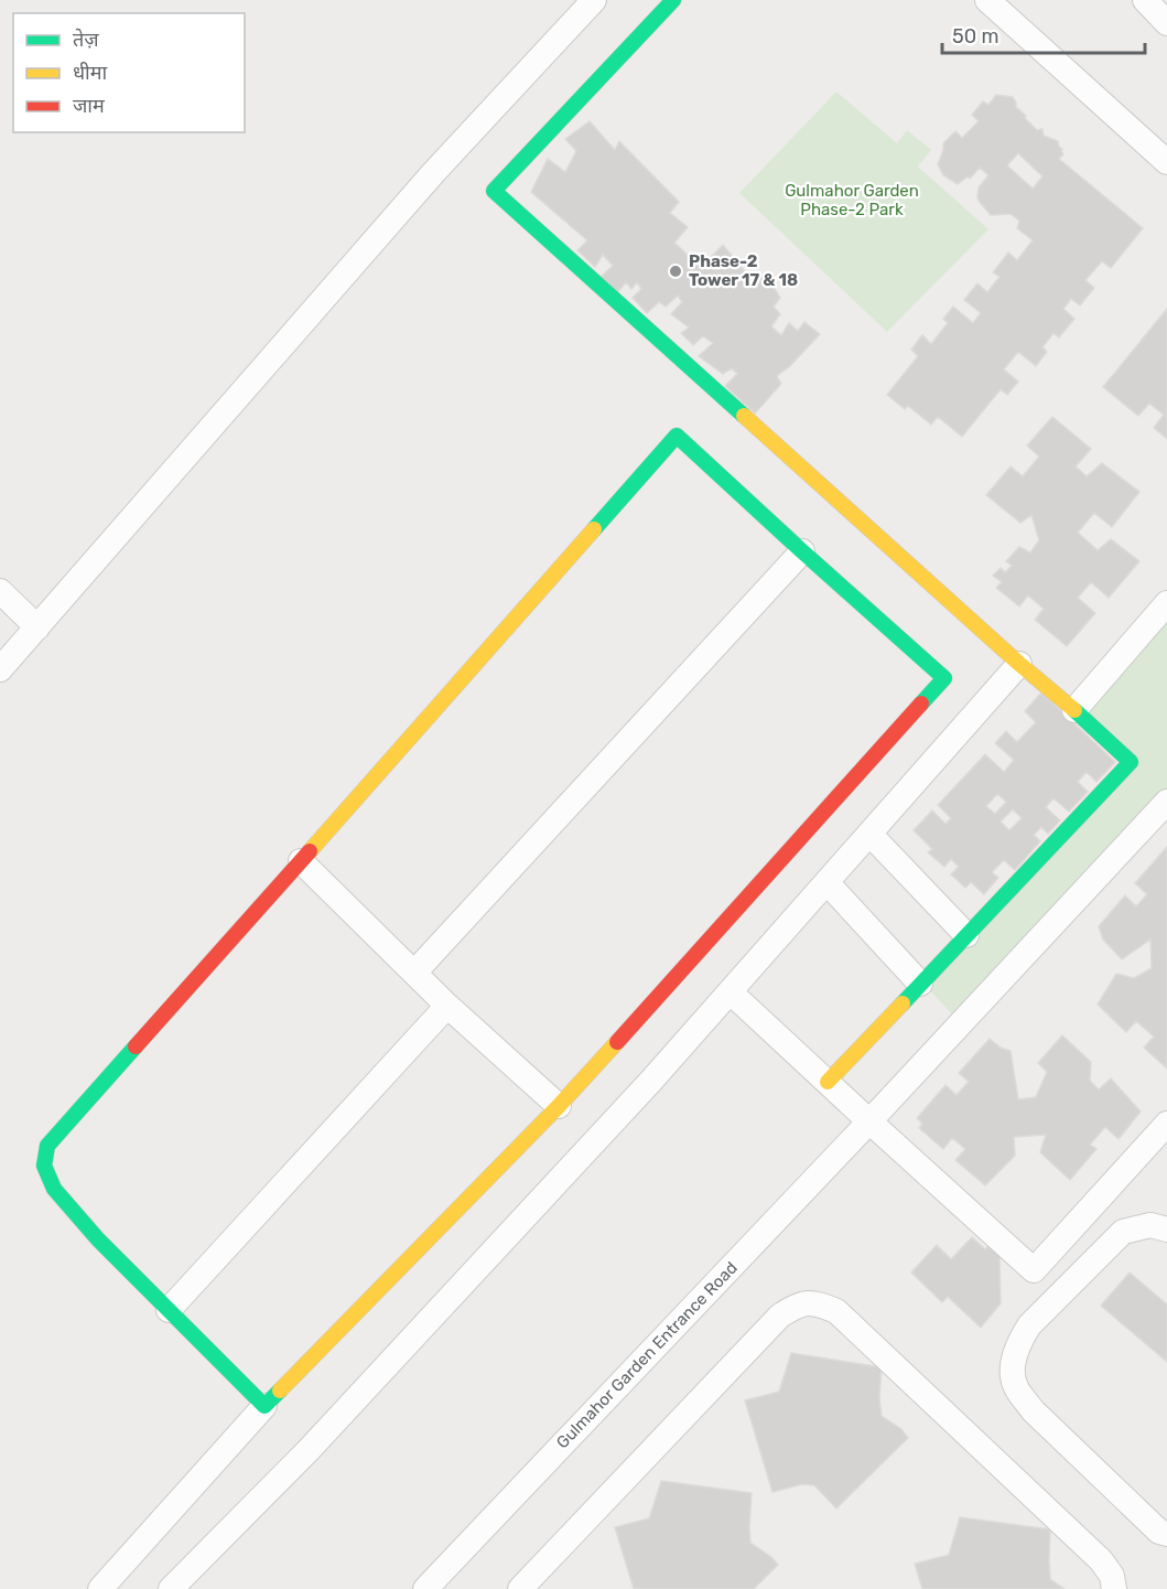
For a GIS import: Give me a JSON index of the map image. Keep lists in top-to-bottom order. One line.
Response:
{"streets":{"street":["Gulmahor Garden Entrance Road"]},"parks":["Gulmahor Garden Phase-2 Park"],"places":["Phase-2 Tower 17 & 18"],"legend":["तेज़","धीमा","जाम"],"scale_bar":"50 m"}
